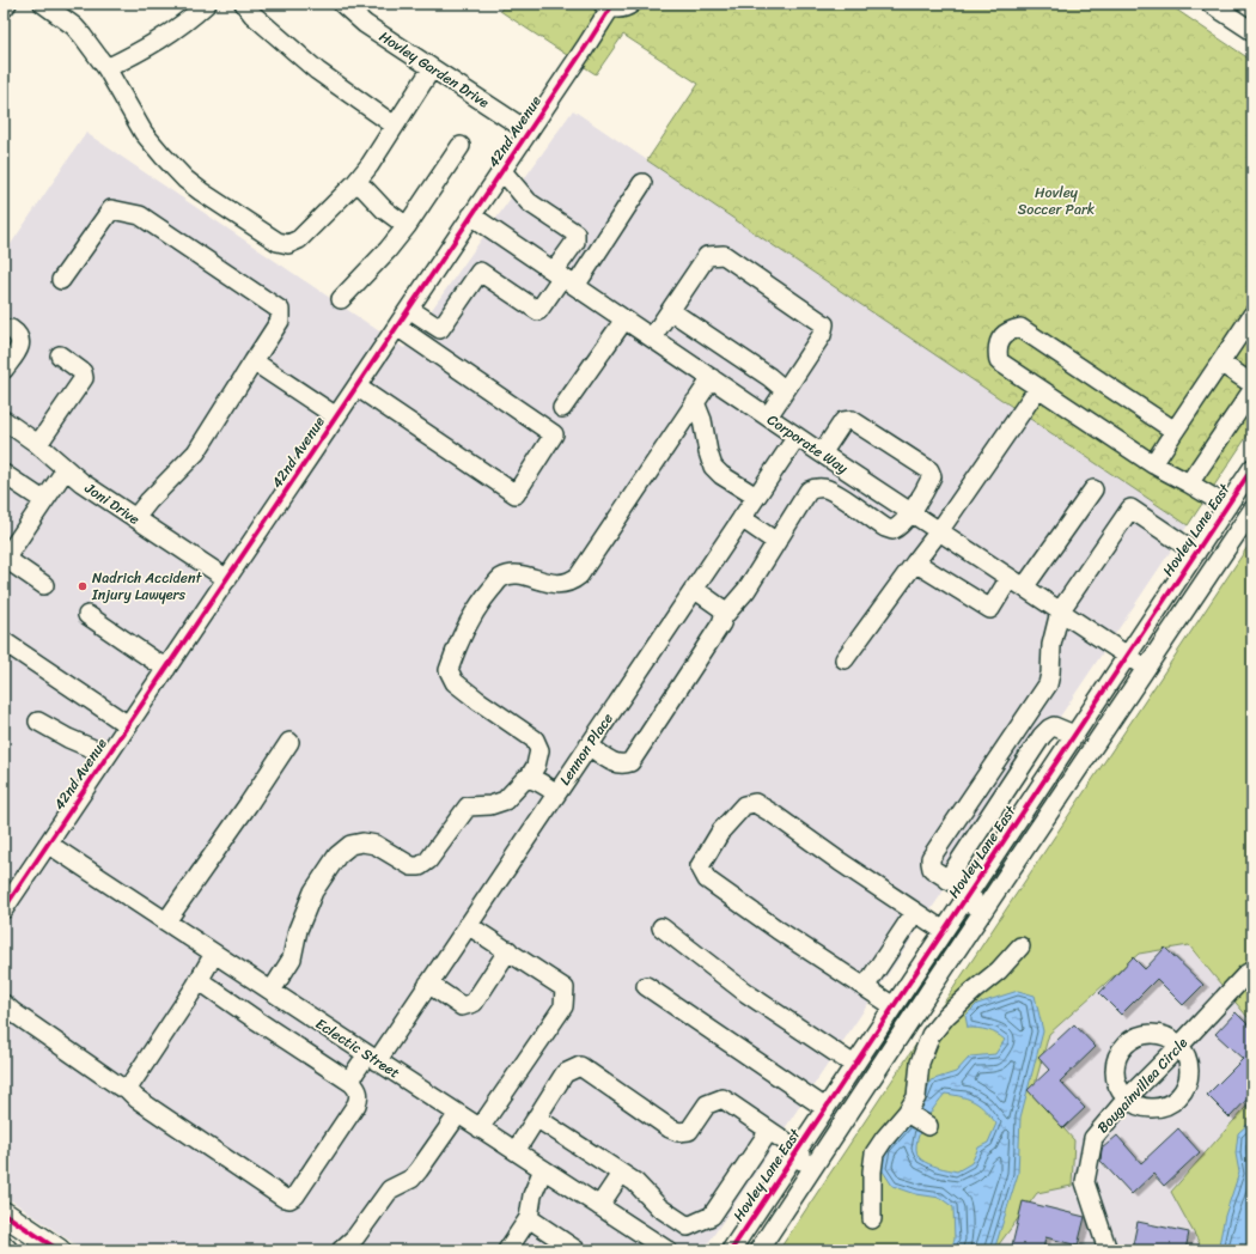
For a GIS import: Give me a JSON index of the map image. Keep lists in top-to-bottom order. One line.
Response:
{"streets":{"street":["Hovley Garden Drive","42nd Avenue","Corporate Way","Joni Drive","Hovley Lane East","Lennon Place","Eclectic Street","Bougainvillea Circle"]},"crossings":[["Hovley Garden Drive","42nd Avenue"],["42nd Avenue","Corporate Way"],["42nd Avenue","Joni Drive"],["42nd Avenue","Eclectic Street"],["Corporate Way","Hovley Lane East"],["Corporate Way","Lennon Place"],["Lennon Place","Eclectic Street"]],"parks":["Hovley Soccer Park"],"places":["Nadrich Accident Injury Lawyers"]}
